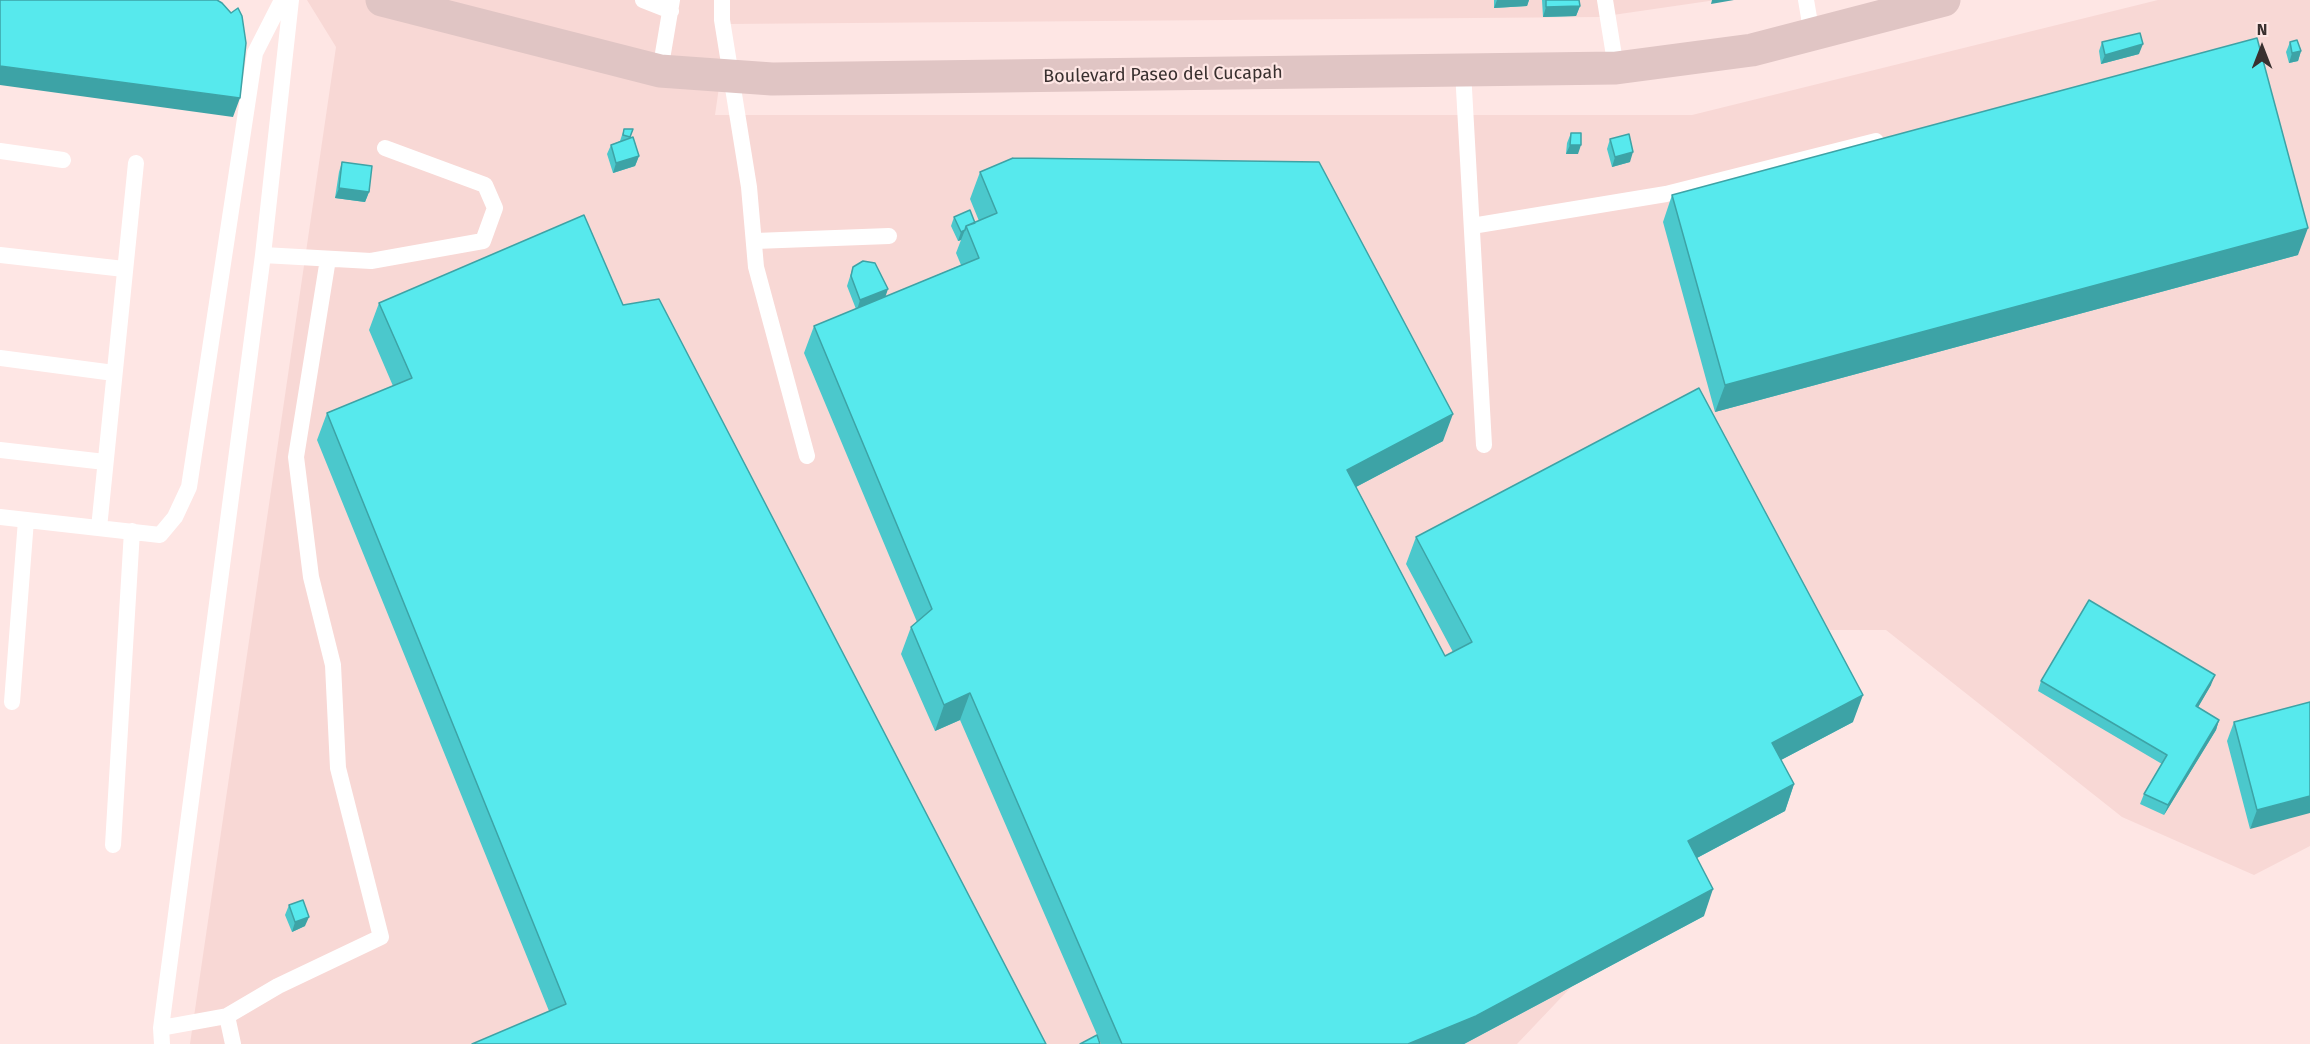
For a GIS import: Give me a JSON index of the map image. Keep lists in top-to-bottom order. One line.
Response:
{"streets":{"main road":["Boulevard Paseo del Cucapah"]},"north":"top"}
